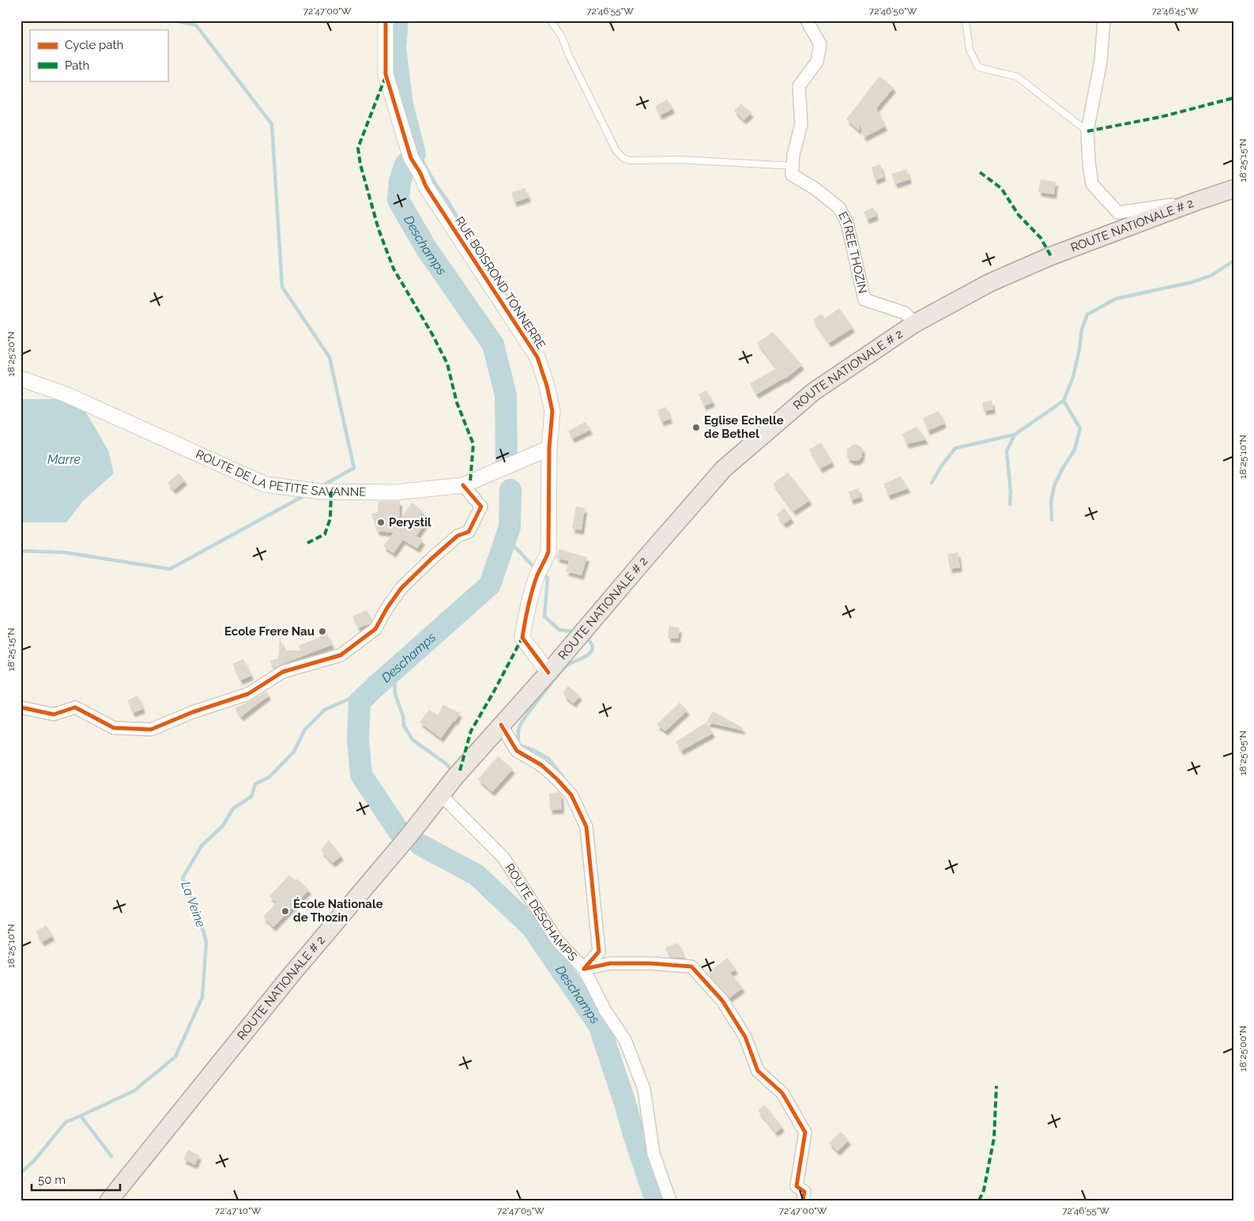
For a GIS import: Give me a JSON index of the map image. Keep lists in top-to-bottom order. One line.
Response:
{"streets":{"main road":["ROUTE NATIONALE # 2"],"street":["ETREE THOZIN","RUE BOISROND TONNERRE","ROUTE DE LA PETITE SAVANNE","ROUTE DESCHAMPS"]},"crossings":[["ROUTE NATIONALE # 2","ETREE THOZIN"],["ROUTE NATIONALE # 2","RUE BOISROND TONNERRE"],["ROUTE NATIONALE # 2","ROUTE DESCHAMPS"],["RUE BOISROND TONNERRE","ROUTE DE LA PETITE SAVANNE"]],"water":["Deschamps","Marre","La Veine"],"places":["Eglise Echelle de Bethel","Perystil","Ecole Frere Nau","École Nationale de Thozin"],"legend":["Cycle path","Path"],"scale_bar":"50 m","coordinates":["72°47'00\"W","72°46'55\"W","72°46'50\"W","72°46'45\"W","18°25'15\"N","18°25'20\"N","18°25'10\"N","18°25'05\"N","18°25'00\"N","72°47'10\"W","72°47'05\"W"]}
